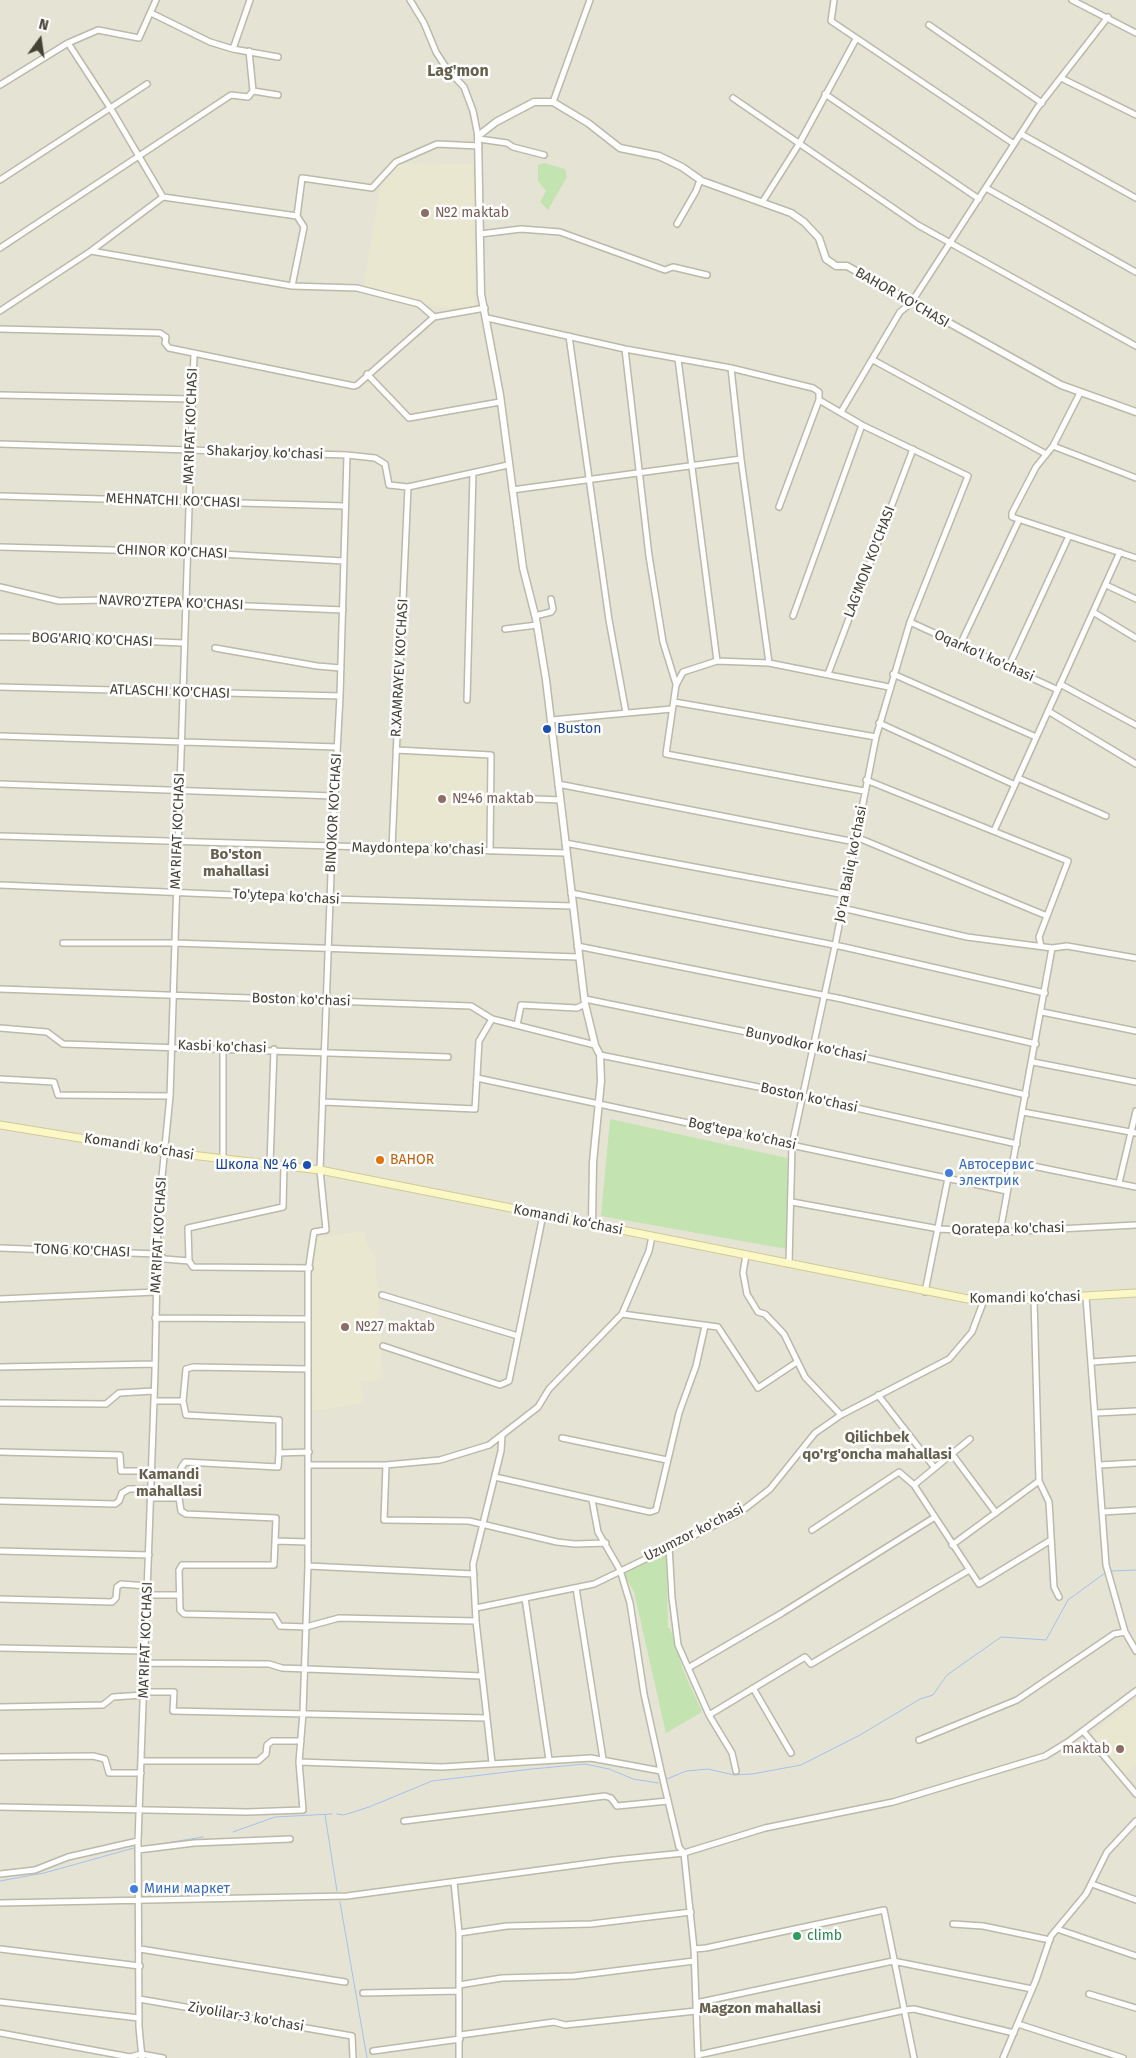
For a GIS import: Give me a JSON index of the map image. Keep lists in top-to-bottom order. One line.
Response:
{"streets":{"main road":["Komandi ko‘chasi"],"street":["BAHOR KO'CHASI","MA'RIFAT KO'CHASI","Shakarjoy ko'chasi","MEHNATCHI KO'CHASI","CHINOR KO'CHASI","LAG'MON KO'CHASI","NAVRO'ZTEPA KO'CHASI","BOG'ARIQ KO'CHASI","Oqarko'l ko'chasi","R.XAMRAYEV KO'CHASI","ATLASCHI KO'CHASI","BINOKOR KO'CHASI","Maydontepa ko'chasi","Jo'ra Baliq ko'chasi","To'ytepa ko'chasi","Boston ko'chasi","Bunyodkor ko'chasi","Kasbi ko'chasi","Bog'tepa ko'chasi","Qoratepa ko'chasi","TONG KO'CHASI","Uzumzor ko'chasi","Ziyolilar-3 ko'chasi"]},"crossings":[["MA'RIFAT KO'CHASI","Shakarjoy ko'chasi"],["MA'RIFAT KO'CHASI","MEHNATCHI KO'CHASI"],["MA'RIFAT KO'CHASI","CHINOR KO'CHASI"],["MA'RIFAT KO'CHASI","NAVRO'ZTEPA KO'CHASI"],["MA'RIFAT KO'CHASI","BOG'ARIQ KO'CHASI"],["MA'RIFAT KO'CHASI","ATLASCHI KO'CHASI"],["MA'RIFAT KO'CHASI","Maydontepa ko'chasi"],["MA'RIFAT KO'CHASI","To'ytepa ko'chasi"],["MA'RIFAT KO'CHASI","Boston ko'chasi"],["MA'RIFAT KO'CHASI","Kasbi ko'chasi"],["MA'RIFAT KO'CHASI","Komandi ko‘chasi"],["MA'RIFAT KO'CHASI","TONG KO'CHASI"],["MA'RIFAT KO'CHASI","Ziyolilar-3 ko'chasi"],["Shakarjoy ko'chasi","R.XAMRAYEV KO'CHASI"],["Shakarjoy ko'chasi","BINOKOR KO'CHASI"],["MEHNATCHI KO'CHASI","BINOKOR KO'CHASI"],["CHINOR KO'CHASI","BINOKOR KO'CHASI"],["LAG'MON KO'CHASI","Jo'ra Baliq ko'chasi"],["NAVRO'ZTEPA KO'CHASI","BINOKOR KO'CHASI"],["Oqarko'l ko'chasi","Jo'ra Baliq ko'chasi"],["R.XAMRAYEV KO'CHASI","Maydontepa ko'chasi"],["ATLASCHI KO'CHASI","BINOKOR KO'CHASI"],["BINOKOR KO'CHASI","Maydontepa ko'chasi"],["BINOKOR KO'CHASI","To'ytepa ko'chasi"],["BINOKOR KO'CHASI","Boston ko'chasi"],["BINOKOR KO'CHASI","Kasbi ko'chasi"],["BINOKOR KO'CHASI","Komandi ko‘chasi"],["BINOKOR KO'CHASI","TONG KO'CHASI"],["Jo'ra Baliq ko'chasi","Boston ko'chasi"],["Jo'ra Baliq ko'chasi","Bunyodkor ko'chasi"],["Jo'ra Baliq ko'chasi","Bog'tepa ko'chasi"],["Jo'ra Baliq ko'chasi","Komandi ko‘chasi"],["Jo'ra Baliq ko'chasi","Qoratepa ko'chasi"],["Boston ko'chasi","Bunyodkor ko'chasi"],["Komandi ko‘chasi","Uzumzor ko'chasi"]],"districts":["Lag'mon","Bo'ston mahallasi","Qilichbek qo'rg'oncha mahallasi","Kamandi mahallasi","Magzon mahallasi"],"places":["№2 maktab","Buston","№46 maktab","BAHOR","Школа № 46","Автосервис электрик","№27 maktab","maktab","Мини маркет","climb"],"north":"top"}
